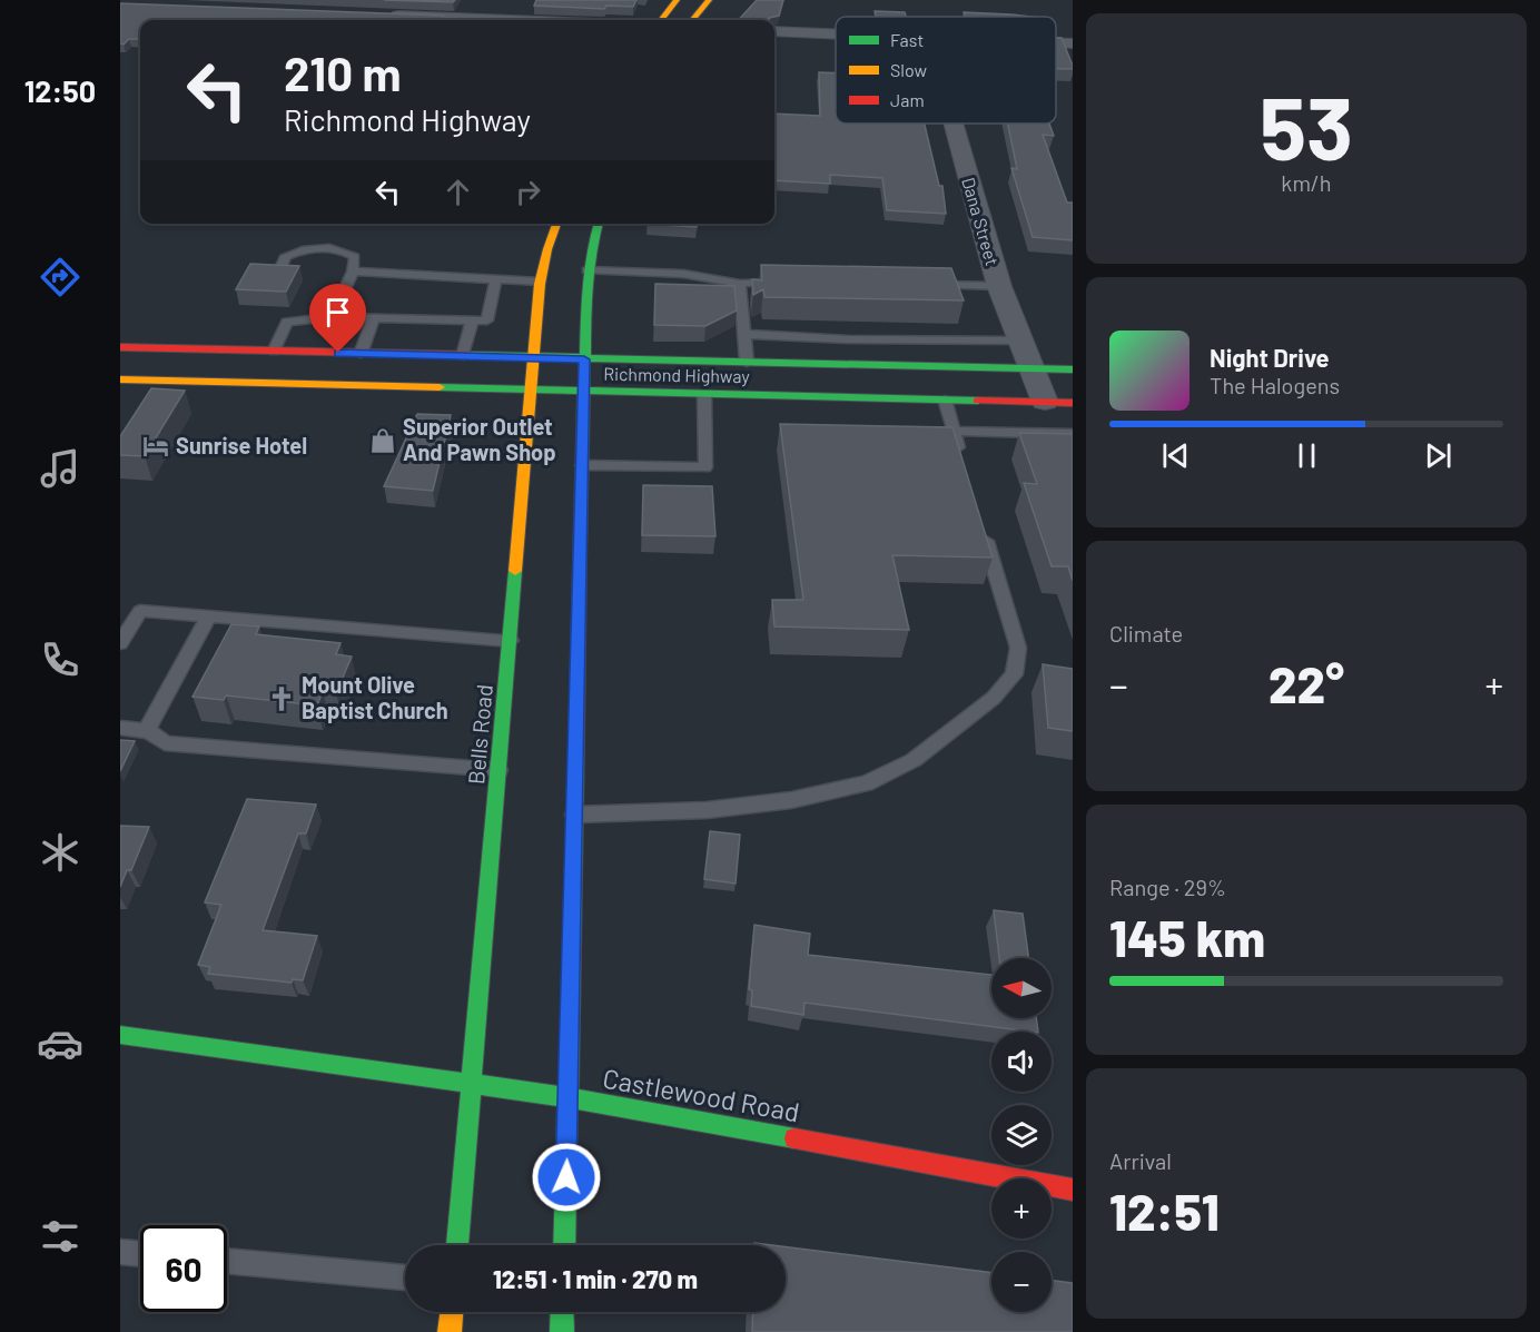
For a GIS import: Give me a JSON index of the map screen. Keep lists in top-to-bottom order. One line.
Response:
{"streets":{"main road":["Richmond Highway","Bells Road","Castlewood Road"],"street":["Dana Street"]},"crossings":[["Dana Street","Richmond Highway"],["Richmond Highway","Bells Road"],["Bells Road","Castlewood Road"]],"places":{"shop":["Superior Outlet And Pawn Shop"],"hotel":["Sunrise Hotel"],"church":["Mount Olive Baptist Church"]},"legend":["Fast","Slow","Jam"],"north":"left","page":{"tabs":"12:50","tile":[["53","km/h"],"Climate",["Range · 29%","145 km"],["Arrival","12:51"]],"turn":["210 m","Richmond Highway"],"song":["Night Drive","The Halogens"],"heat":["−","22°","+"],"map_buttons":["+","−"],"limit":"60","trip":"12:51 · 1 min · 270 m"}}
